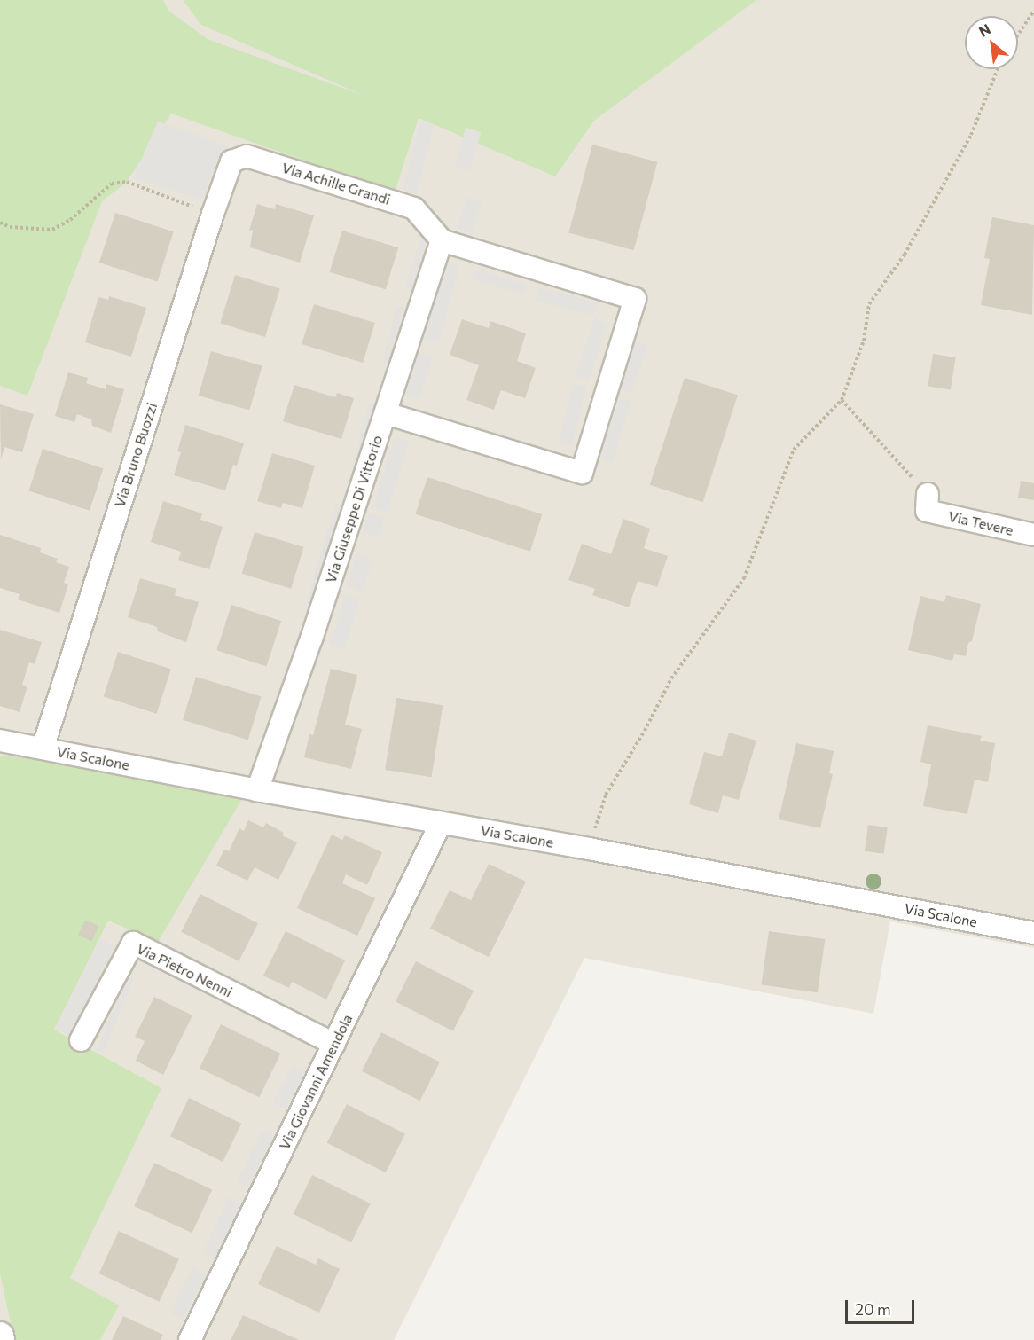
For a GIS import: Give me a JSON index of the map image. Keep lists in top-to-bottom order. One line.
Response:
{"streets":{"street":["Via Achille Grandi","Via Bruno Buozzi","Via Giuseppe Di Vittorio","Via Tevere","Via Scalone","Via Pietro Nenni","Via Giovanni Amendola"]},"crossings":[["Via Achille Grandi","Via Bruno Buozzi"],["Via Achille Grandi","Via Giuseppe Di Vittorio"],["Via Bruno Buozzi","Via Scalone"],["Via Giuseppe Di Vittorio","Via Scalone"],["Via Scalone","Via Giovanni Amendola"],["Via Pietro Nenni","Via Giovanni Amendola"]],"scale_bar":"20 m","north":"top left"}
